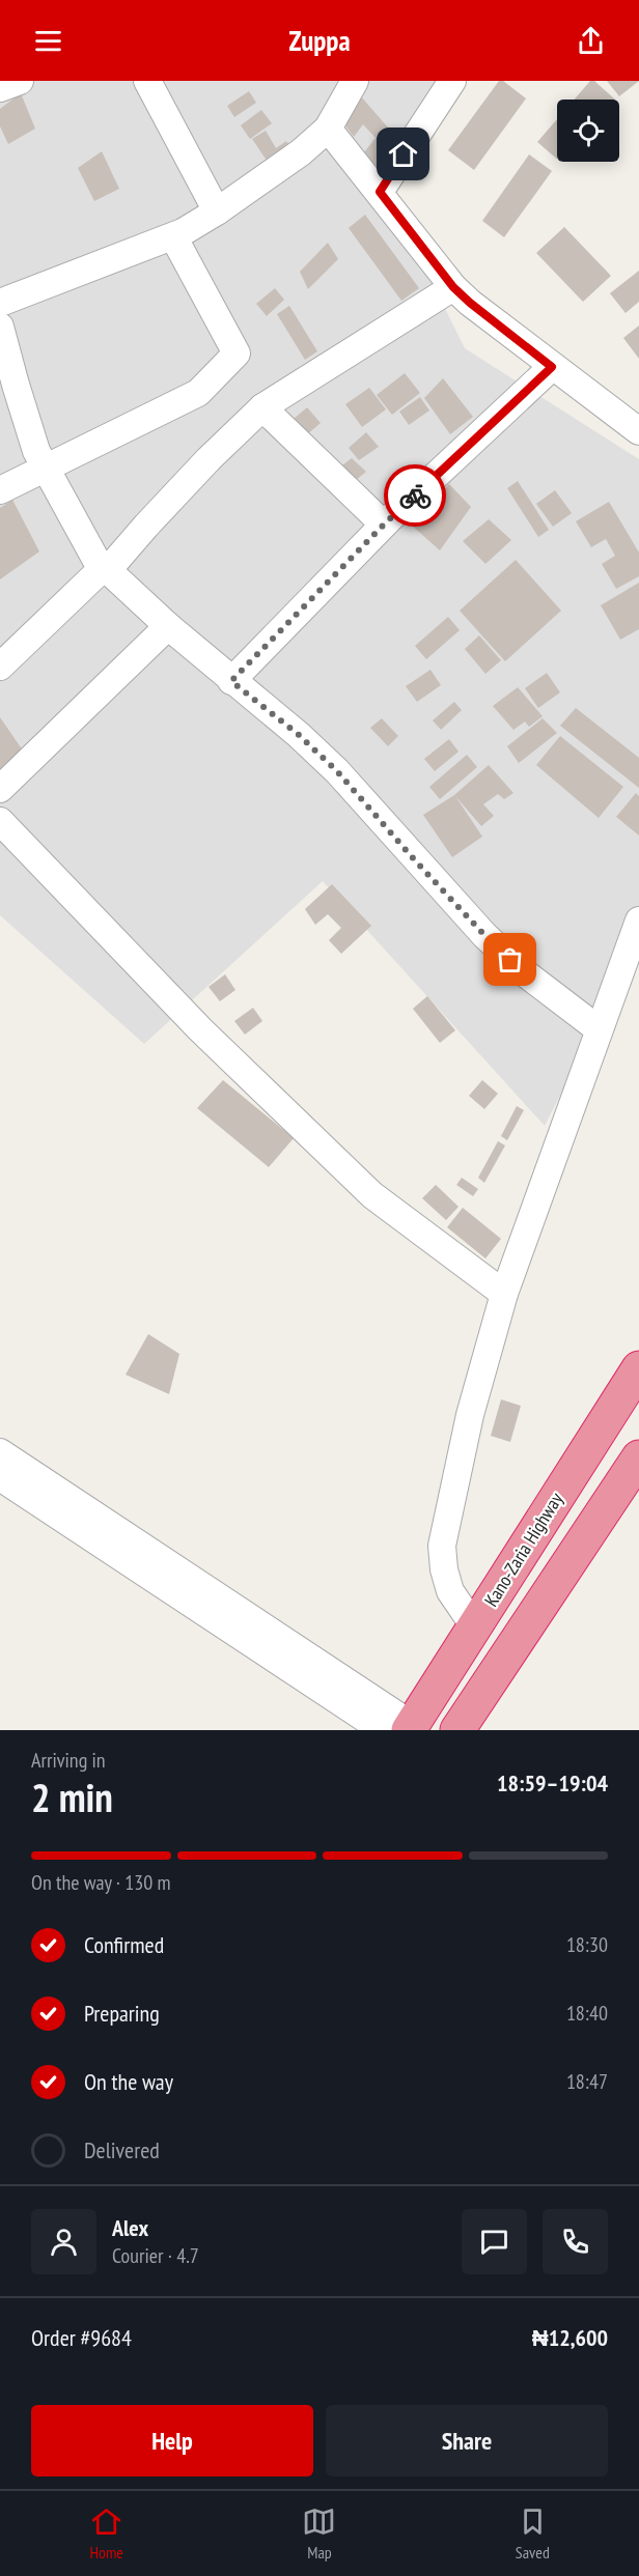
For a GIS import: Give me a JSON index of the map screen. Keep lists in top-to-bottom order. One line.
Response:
{"streets":{"highway":["Kano-Zaria Highway"]},"page":{"header":"Zuppa","heading":["2 min","Arriving in","18:59–19:04"],"panel":["Alex","Courier · 4.7","Order #9684","₦12,600"],"bar":"On the way · 130 m","list":[["Confirmed","18:30"],["Preparing","18:40"],["On the way","18:47"],"Delivered"],"buttons":["Help","Share"],"tabs":["Home","Map","Saved"]}}
